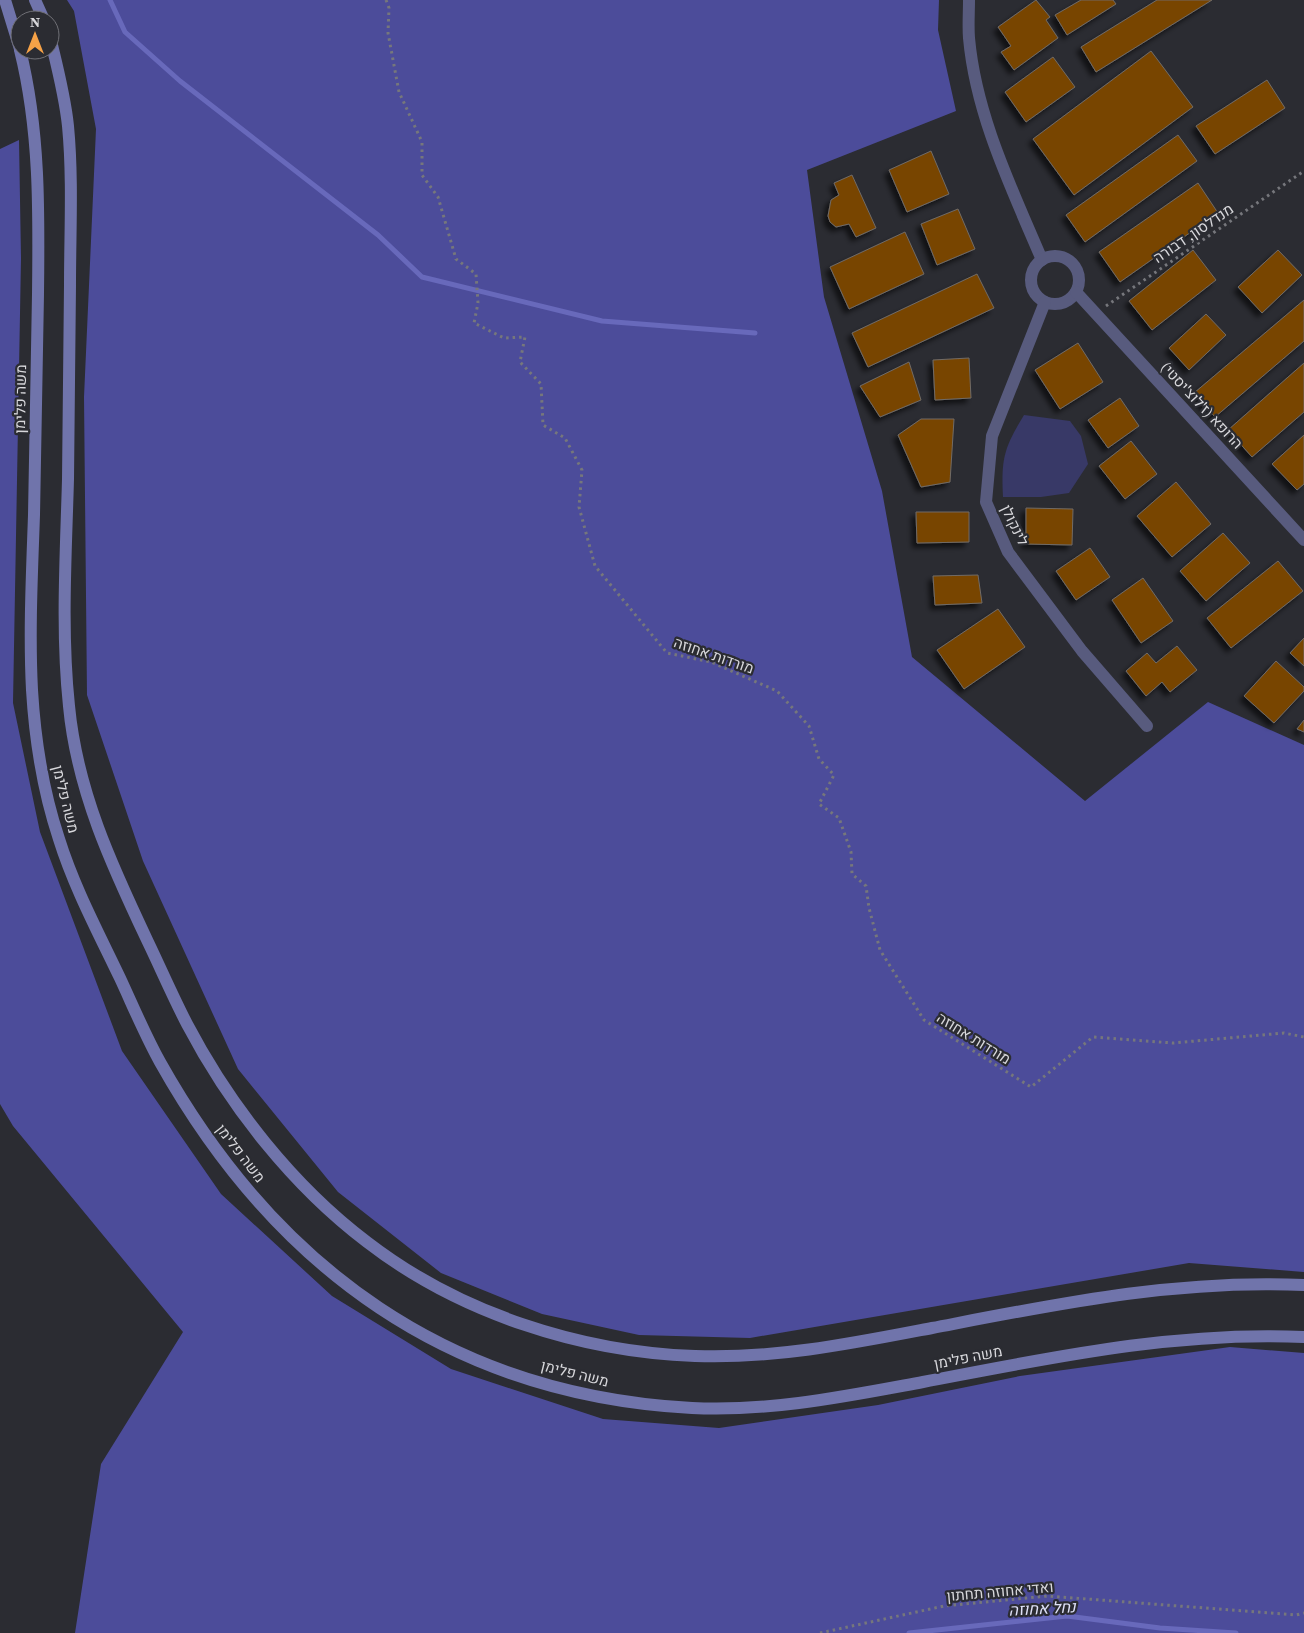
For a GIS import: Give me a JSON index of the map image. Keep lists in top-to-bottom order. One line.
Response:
{"streets":{"main road":["משה פלימן"],"street":["הרופא (ז'לוצ'יסטי)","לינקולן"],"path":["מנדלסון, דבורה","מורדות אחוזה","ואדי אחוזה תחתון"]},"crossings":[["מנדלסון, דבורה","הרופא (ז'לוצ'יסטי)"],["הרופא (ז'לוצ'יסטי)","לינקולן"]],"water":["נחל אחוזה"],"north":"top"}
